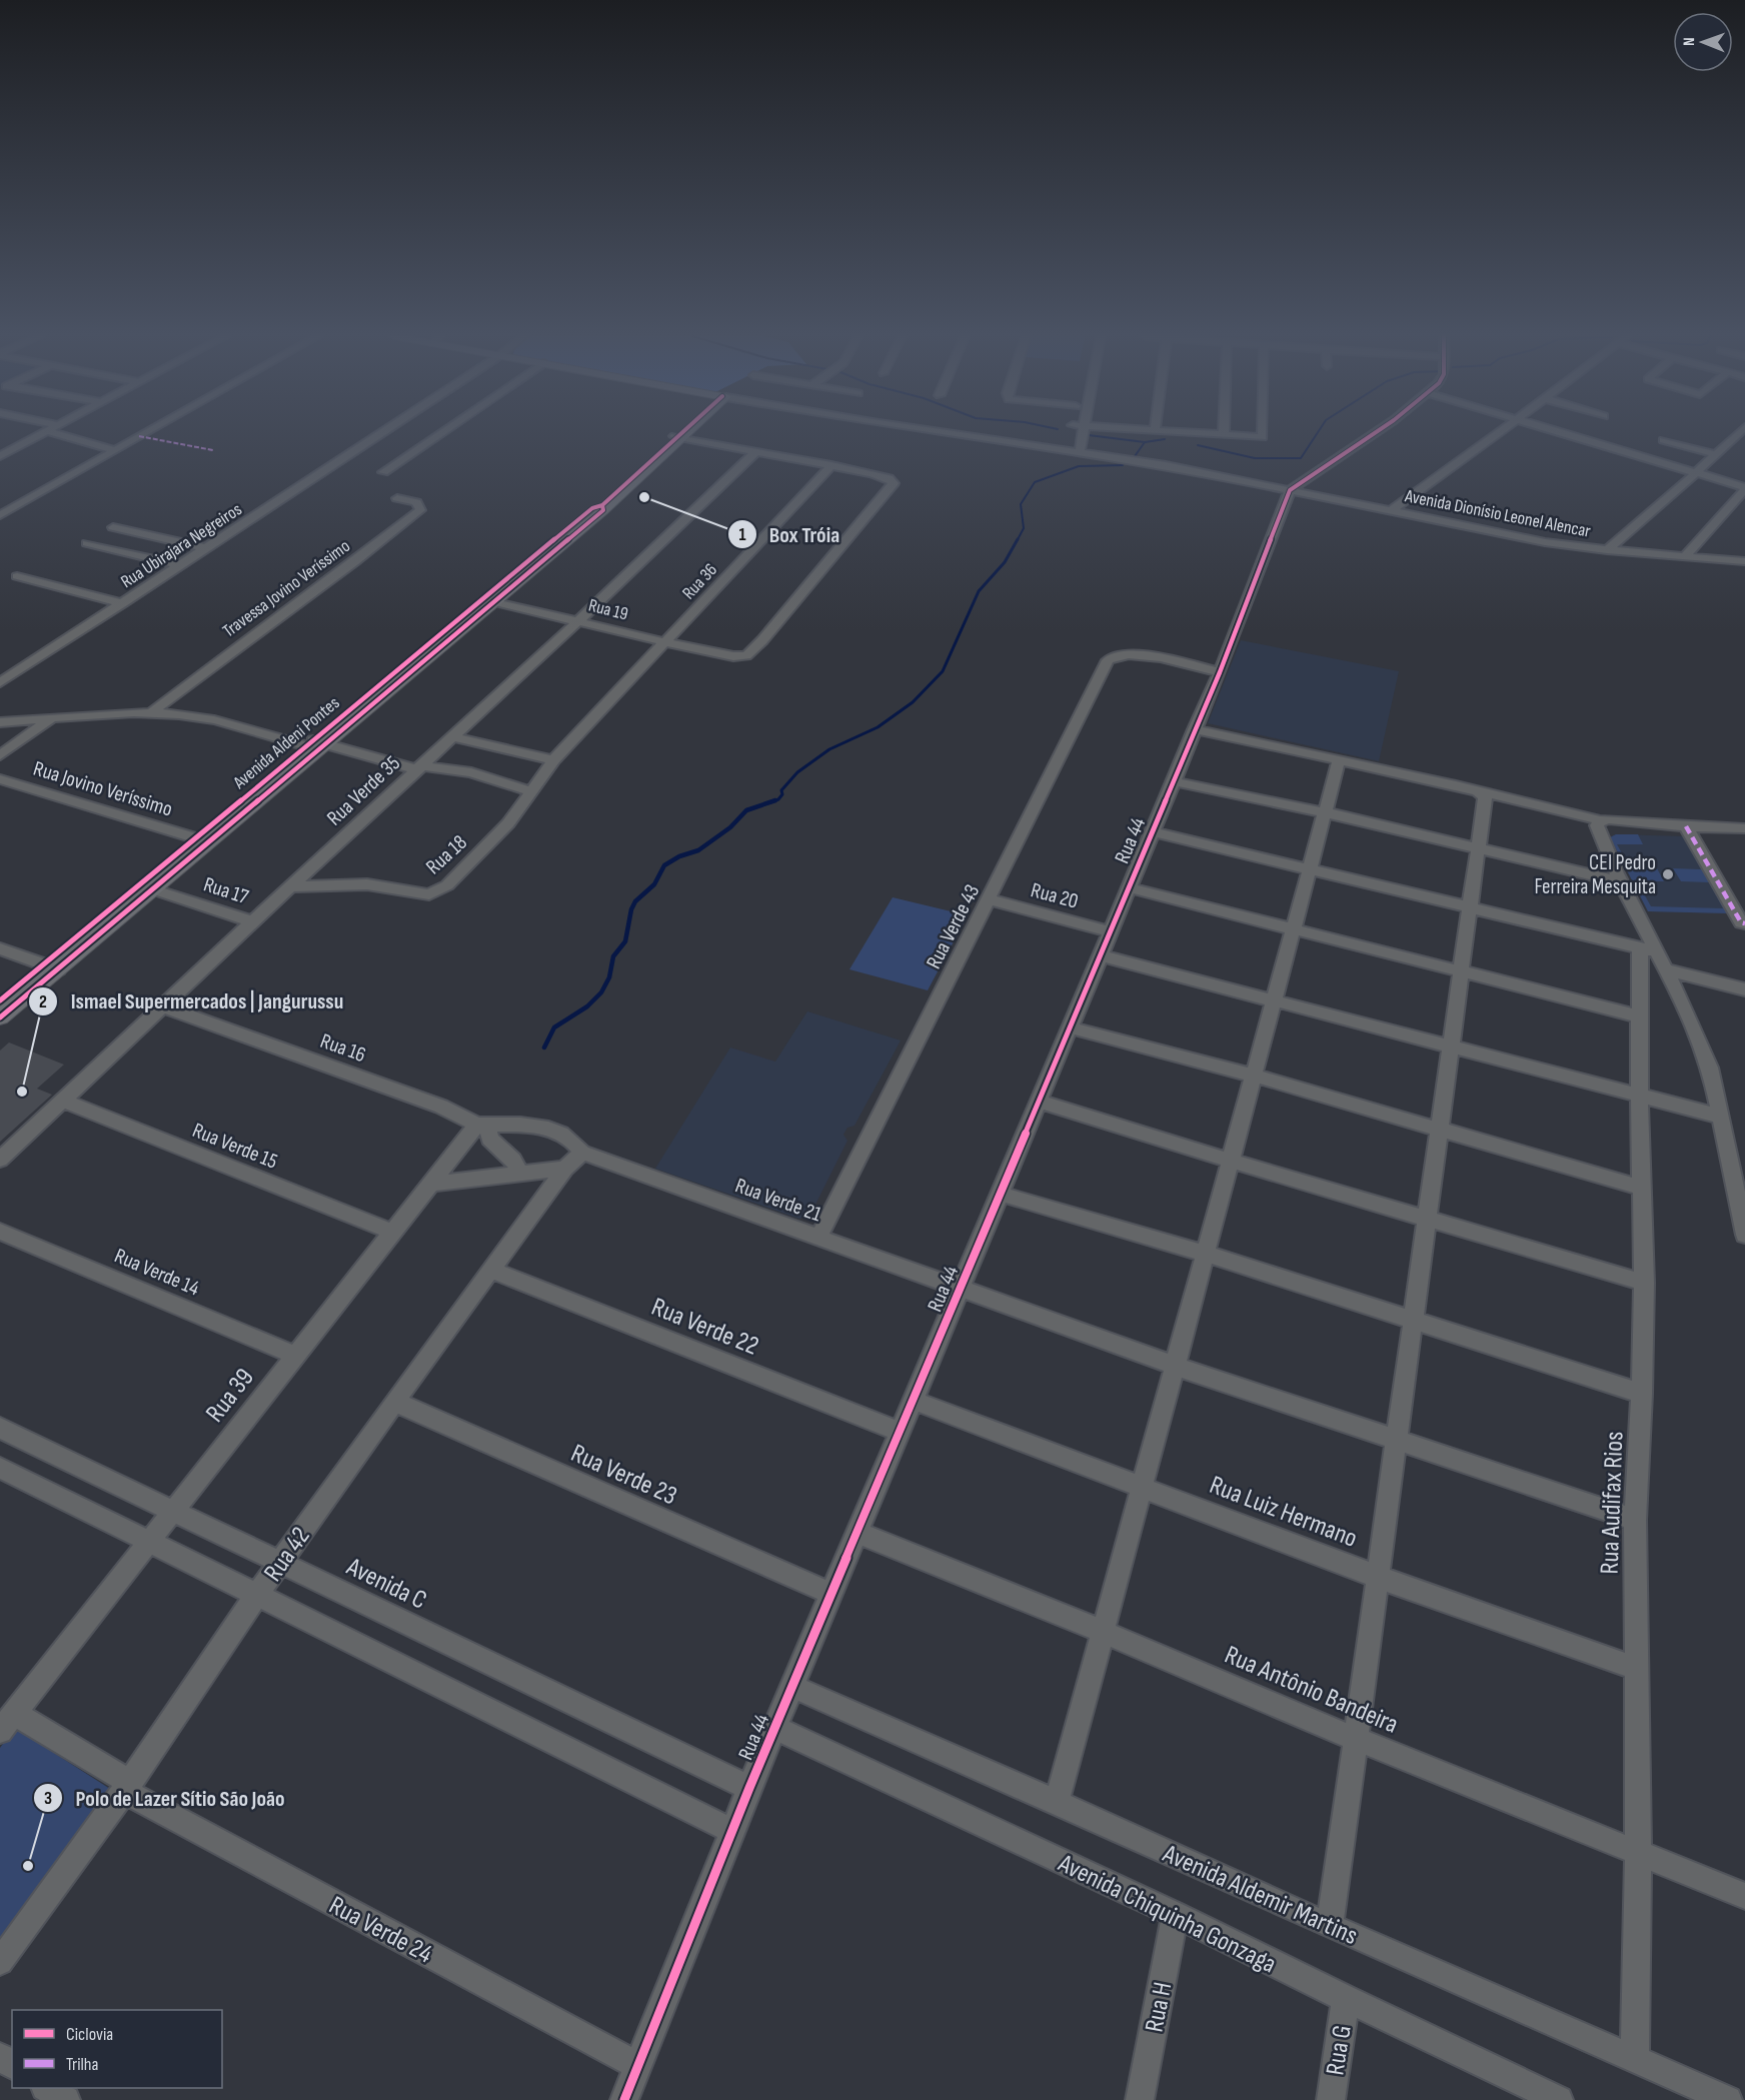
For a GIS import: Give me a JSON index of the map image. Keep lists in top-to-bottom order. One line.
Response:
{"streets":{"main road":["Avenida Aldeni Pontes"],"street":["Avenida Dionísio Leonel Alencar","Rua Ubirajara Negreiros","Rua 36","Travessa Jovino Veríssimo","Rua 19","Rua Jovino Veríssimo","Rua Verde 35","Rua 44","Rua 18","Rua 17","Rua 20","Rua Verde 43","Rua 16","Rua Verde 15","Rua Verde 21","Rua Verde 14","Rua Verde 22","Rua 39","Rua Verde 23","Rua Audifax Rios","Rua Luiz Hermano","Rua 42","Avenida C","Rua Antônio Bandeira","Avenida Aldemir Martins","Avenida Chiquinha Gonzaga","Rua Verde 24","Rua H","Rua G"]},"crossings":[["Avenida Dionísio Leonel Alencar","Rua 44"],["Rua 36","Rua 19"],["Rua 36","Rua 18"],["Rua 19","Avenida Aldeni Pontes"],["Rua 19","Rua Verde 35"],["Rua 19","Rua 18"],["Avenida Aldeni Pontes","Rua Jovino Veríssimo"],["Avenida Aldeni Pontes","Rua 17"],["Rua Verde 35","Rua 18"],["Rua Verde 35","Rua 17"],["Rua Verde 35","Rua 16"],["Rua Verde 35","Rua Verde 15"],["Rua 44","Rua 20"],["Rua 44","Rua Verde 43"],["Rua 44","Rua Verde 21"],["Rua 44","Rua Verde 22"],["Rua 44","Rua Verde 23"],["Rua 44","Rua Luiz Hermano"],["Rua 44","Avenida C"],["Rua 44","Rua Antônio Bandeira"],["Rua 44","Avenida Aldemir Martins"],["Rua 44","Avenida Chiquinha Gonzaga"],["Rua 44","Rua Verde 24"],["Rua 20","Rua Verde 43"],["Rua Verde 43","Rua Verde 21"],["Rua 16","Rua 39"],["Rua Verde 15","Rua 39"],["Rua Verde 21","Rua Audifax Rios"],["Rua Verde 21","Rua 42"],["Rua Verde 14","Rua 39"],["Rua Verde 22","Rua 42"],["Rua 39","Avenida C"],["Rua 39","Rua Verde 24"],["Rua Verde 23","Rua 42"],["Rua Audifax Rios","Rua Luiz Hermano"],["Rua Audifax Rios","Rua Antônio Bandeira"],["Rua Audifax Rios","Avenida Aldemir Martins"],["Rua 42","Avenida C"],["Rua 42","Rua Verde 24"],["Avenida Chiquinha Gonzaga","Rua H"],["Avenida Chiquinha Gonzaga","Rua G"]],"places":["Box Tróia","CEI Pedro Ferreira Mesquita","Ismael Supermercados | Jangurussu","Polo de Lazer Sítio São João"],"legend":["Ciclovia","Trilha"],"north":"left"}
